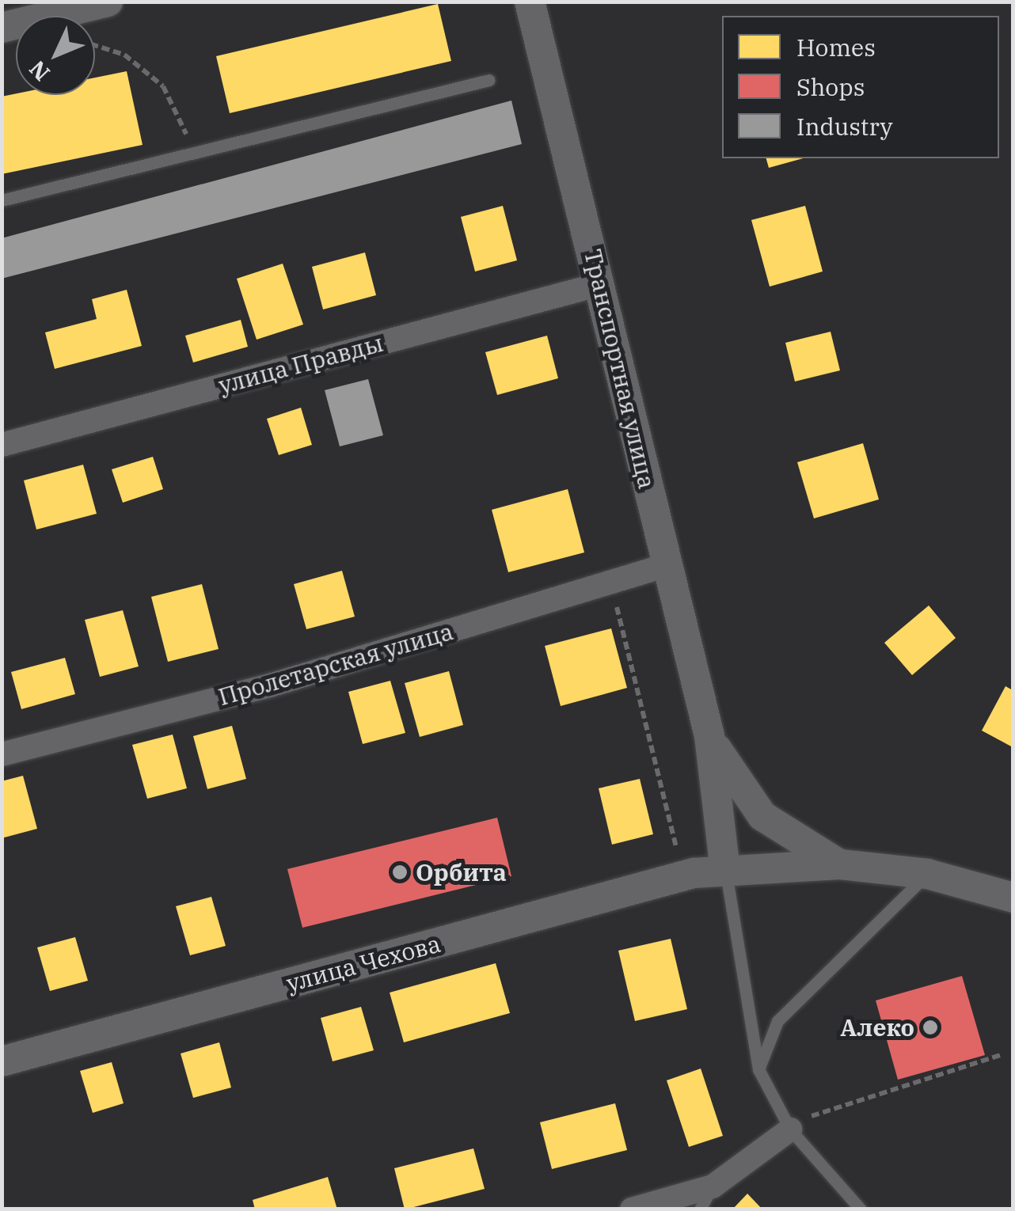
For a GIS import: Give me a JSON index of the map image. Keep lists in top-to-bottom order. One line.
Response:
{"streets":{"street":["улица Правды","Транспортная улица","Пролетарская улица","улица Чехова"]},"crossings":[["улица Правды","Транспортная улица"],["Транспортная улица","Пролетарская улица"]],"places":["Орбита","Алеко"],"legend":["Homes","Shops","Industry"],"north":"bottom left"}
